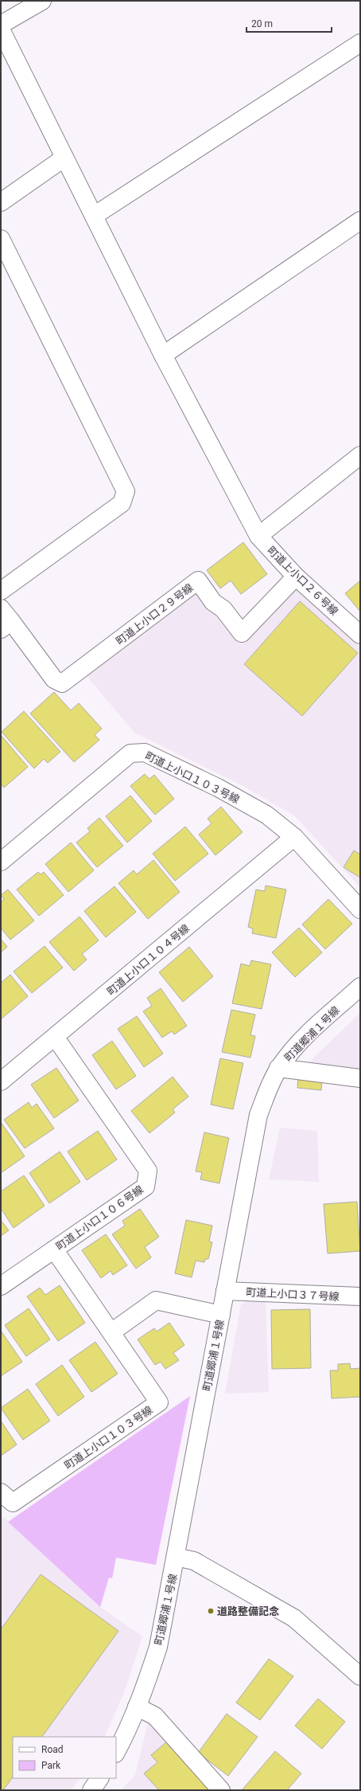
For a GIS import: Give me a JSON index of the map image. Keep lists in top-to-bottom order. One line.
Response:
{"streets":{"street":["町道上小口２６号線","町道上小口２９号線","町道上小口１０３号線","町道上小口１０４号線","町道郷浦１号線","町道上小口１０６号線","町道上小口３７号線"]},"crossings":[["町道上小口２６号線","町道上小口２９号線"],["町道上小口１０３号線","町道上小口１０４号線"],["町道上小口１０３号線","町道上小口１０６号線"],["町道上小口１０４号線","町道上小口１０６号線"],["町道郷浦１号線","町道上小口３７号線"]],"places":["道路整備記念"],"legend":["Road","Park"],"scale_bar":"20 m"}
